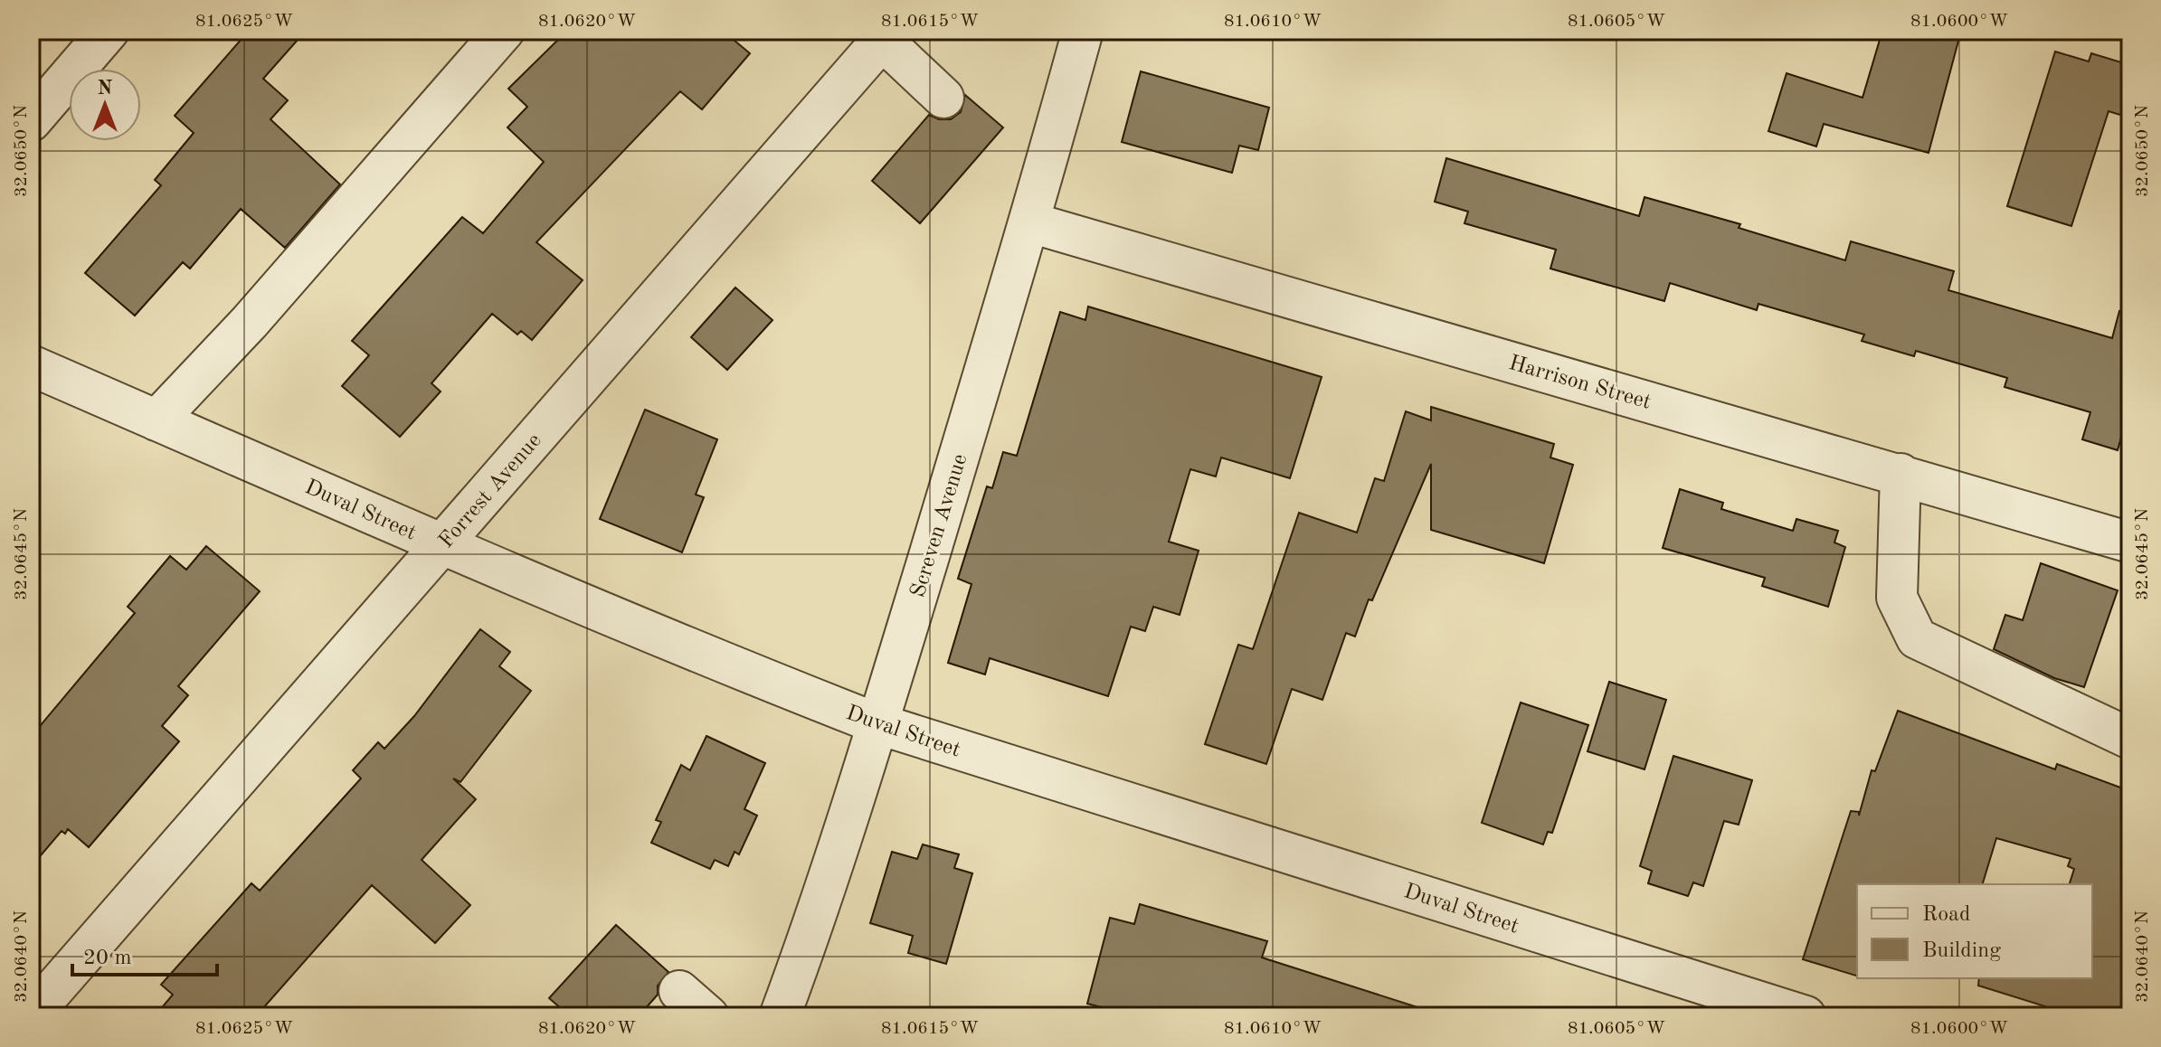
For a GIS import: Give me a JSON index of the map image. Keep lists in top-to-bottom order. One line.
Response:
{"streets":{"street":["Harrison Street","Forrest Avenue","Duval Street","Screven Avenue"]},"crossings":[["Harrison Street","Screven Avenue"],["Forrest Avenue","Duval Street"],["Duval Street","Screven Avenue"]],"legend":["Road","Building"],"scale_bar":"20 m","north":"top","coordinates":["81.0625°W","81.0620°W","81.0615°W","81.0610°W","81.0605°W","81.0600°W","32.0650°N","32.0645°N","32.0640°N"]}
